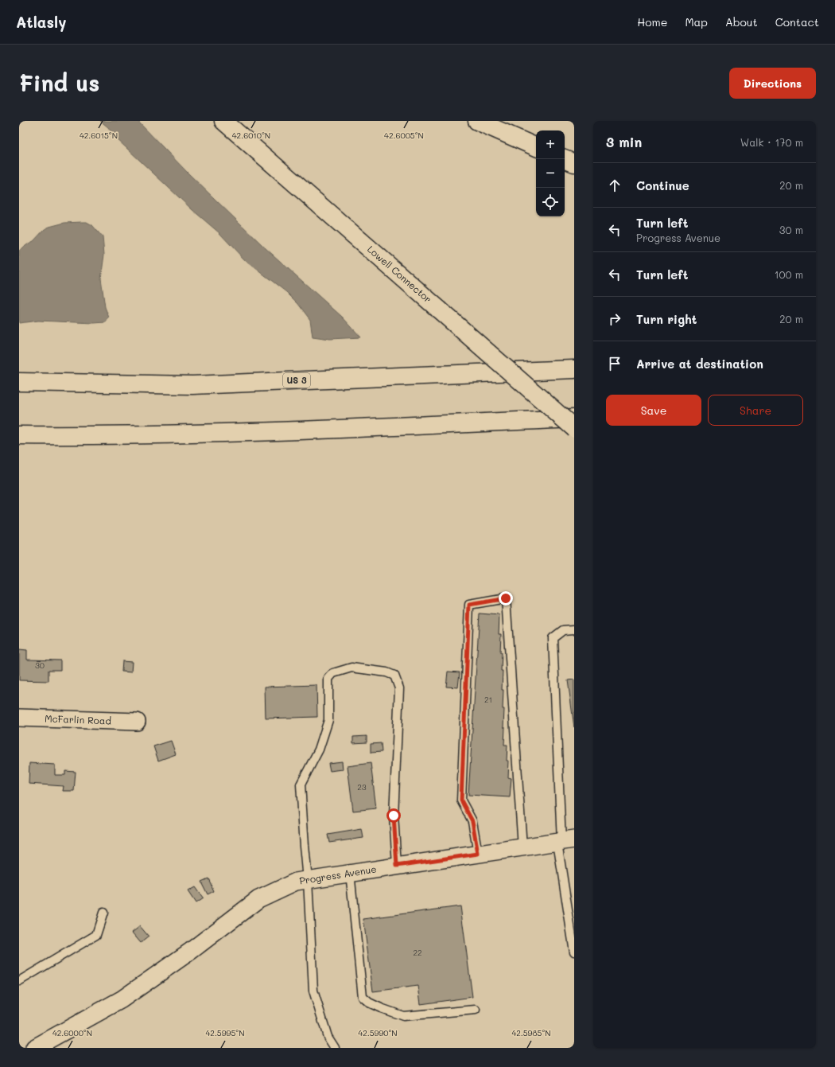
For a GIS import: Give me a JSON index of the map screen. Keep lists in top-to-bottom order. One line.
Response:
{"streets":{"highway":["Lowell Connector","US 3"],"street":["McFarlin Road","Progress Avenue"]},"house_numbers":["30","21","23","22"],"page":{"header":"Atlasly","nav":["Home","Map","About","Contact"],"buttons":["Directions",["Save","Share"]],"title":"Find us","heading":["3 min","Walk · 170 m"],"map_buttons":["+","−"],"list":[["Continue","20 m"],["Turn left","Progress Avenue","30 m"],["Turn left","100 m"],["Turn right","20 m"],"Arrive at destination"]},"coordinates":["42.6010°N","42.6015°N","42.6005°N","42.6000°N","42.5995°N","42.5990°N","42.5985°N"]}
